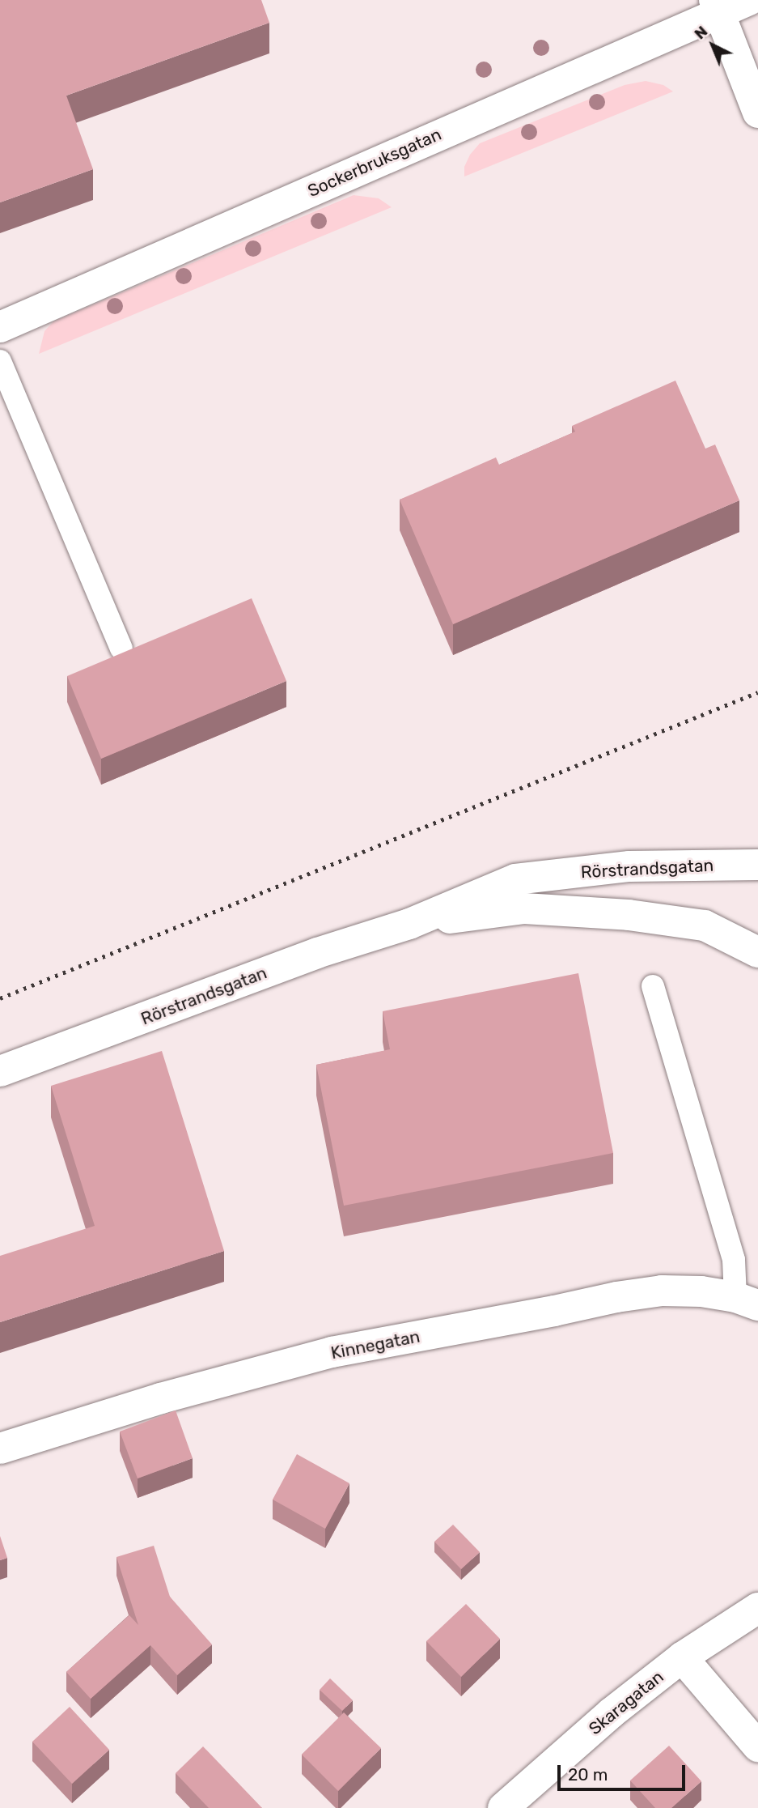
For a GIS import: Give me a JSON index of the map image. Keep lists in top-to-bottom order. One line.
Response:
{"streets":{"street":["Sockerbruksgatan","Rörstrandsgatan","Kinnegatan","Skaragatan"]},"scale_bar":"20 m","north":"top left"}
